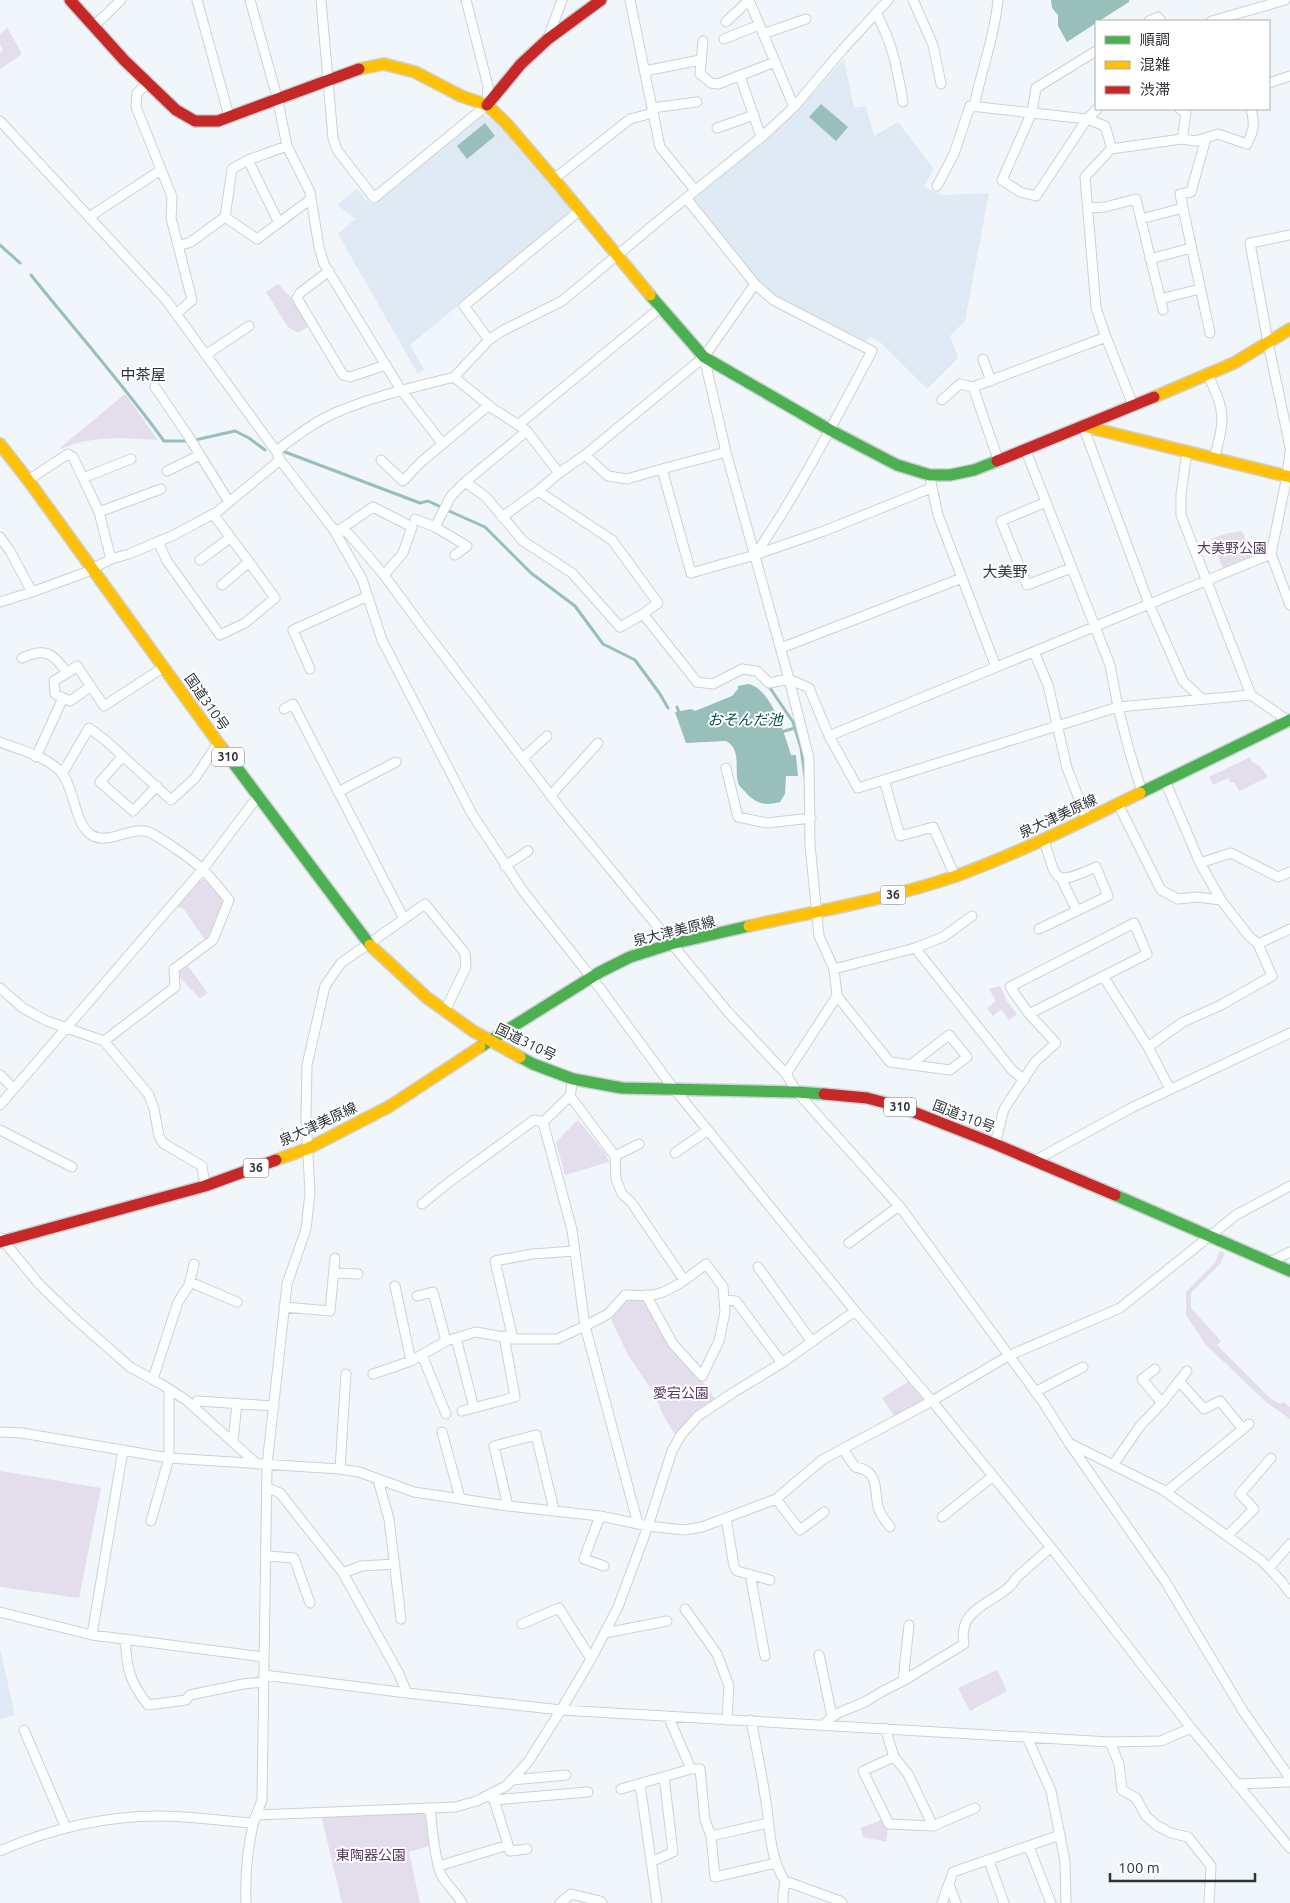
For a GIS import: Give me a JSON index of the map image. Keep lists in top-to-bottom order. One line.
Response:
{"streets":{"main road":["国道310号","310","泉大津美原線","36"]},"crossings":[["国道310号","泉大津美原線"]],"districts":["中茶屋","大美野"],"water":["おそんだ池"],"parks":["大美野公園","愛宕公園","東陶器公園"],"legend":["順調","混雑","渋滞"],"scale_bar":"100 m"}
